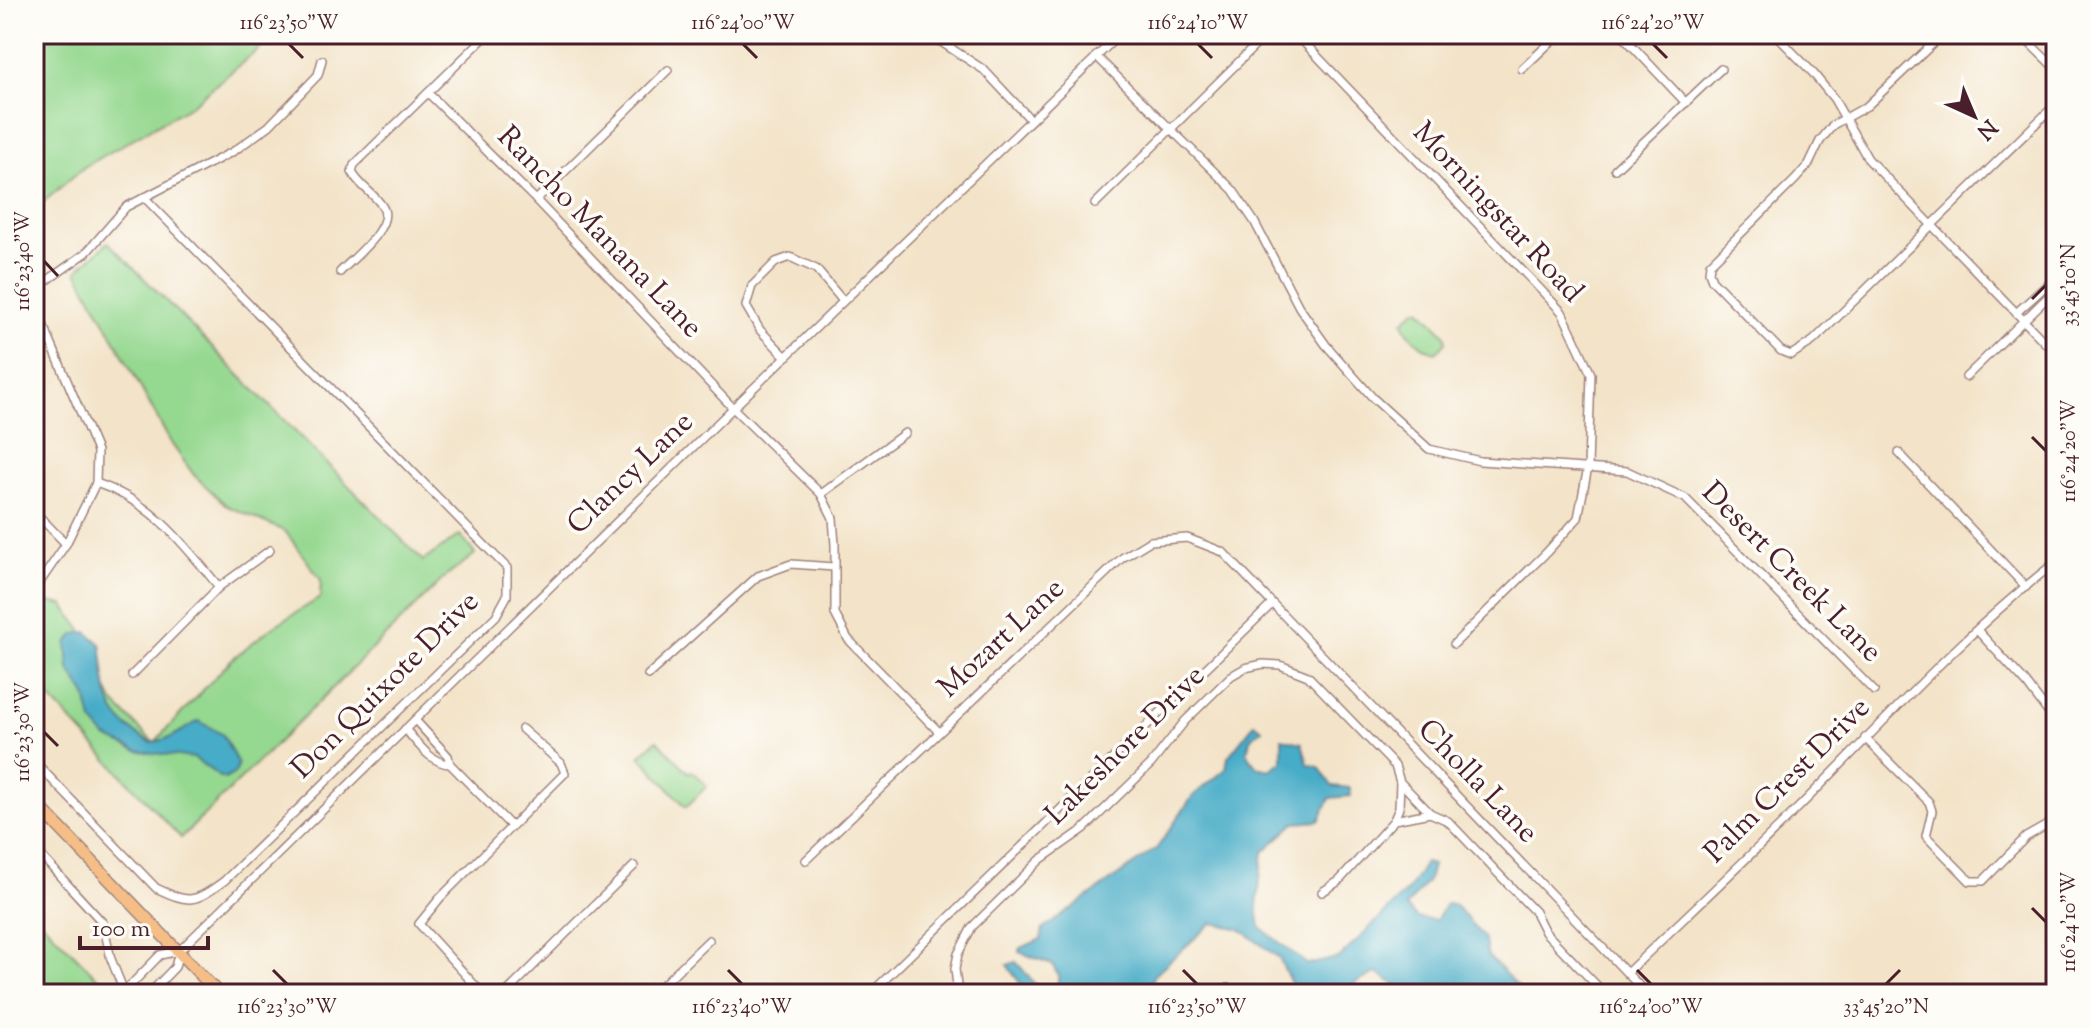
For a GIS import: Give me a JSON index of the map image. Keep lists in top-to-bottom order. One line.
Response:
{"streets":{"street":["Morningstar Road","Rancho Manana Lane","Clancy Lane","Desert Creek Lane","Mozart Lane","Don Quixote Drive","Lakeshore Drive","Palm Crest Drive","Cholla Lane"]},"crossings":[["Morningstar Road","Desert Creek Lane"],["Rancho Manana Lane","Clancy Lane"],["Rancho Manana Lane","Mozart Lane"],["Clancy Lane","Desert Creek Lane"],["Clancy Lane","Mozart Lane"],["Mozart Lane","Cholla Lane"],["Palm Crest Drive","Cholla Lane"]],"scale_bar":"100 m","north":"bottom right","coordinates":["116°23'50\"W","116°24'00\"W","116°24'10\"W","116°24'20\"W","116°23'40\"W","33°45'10\"N","116°23'30\"W","33°45'20\"N"]}
